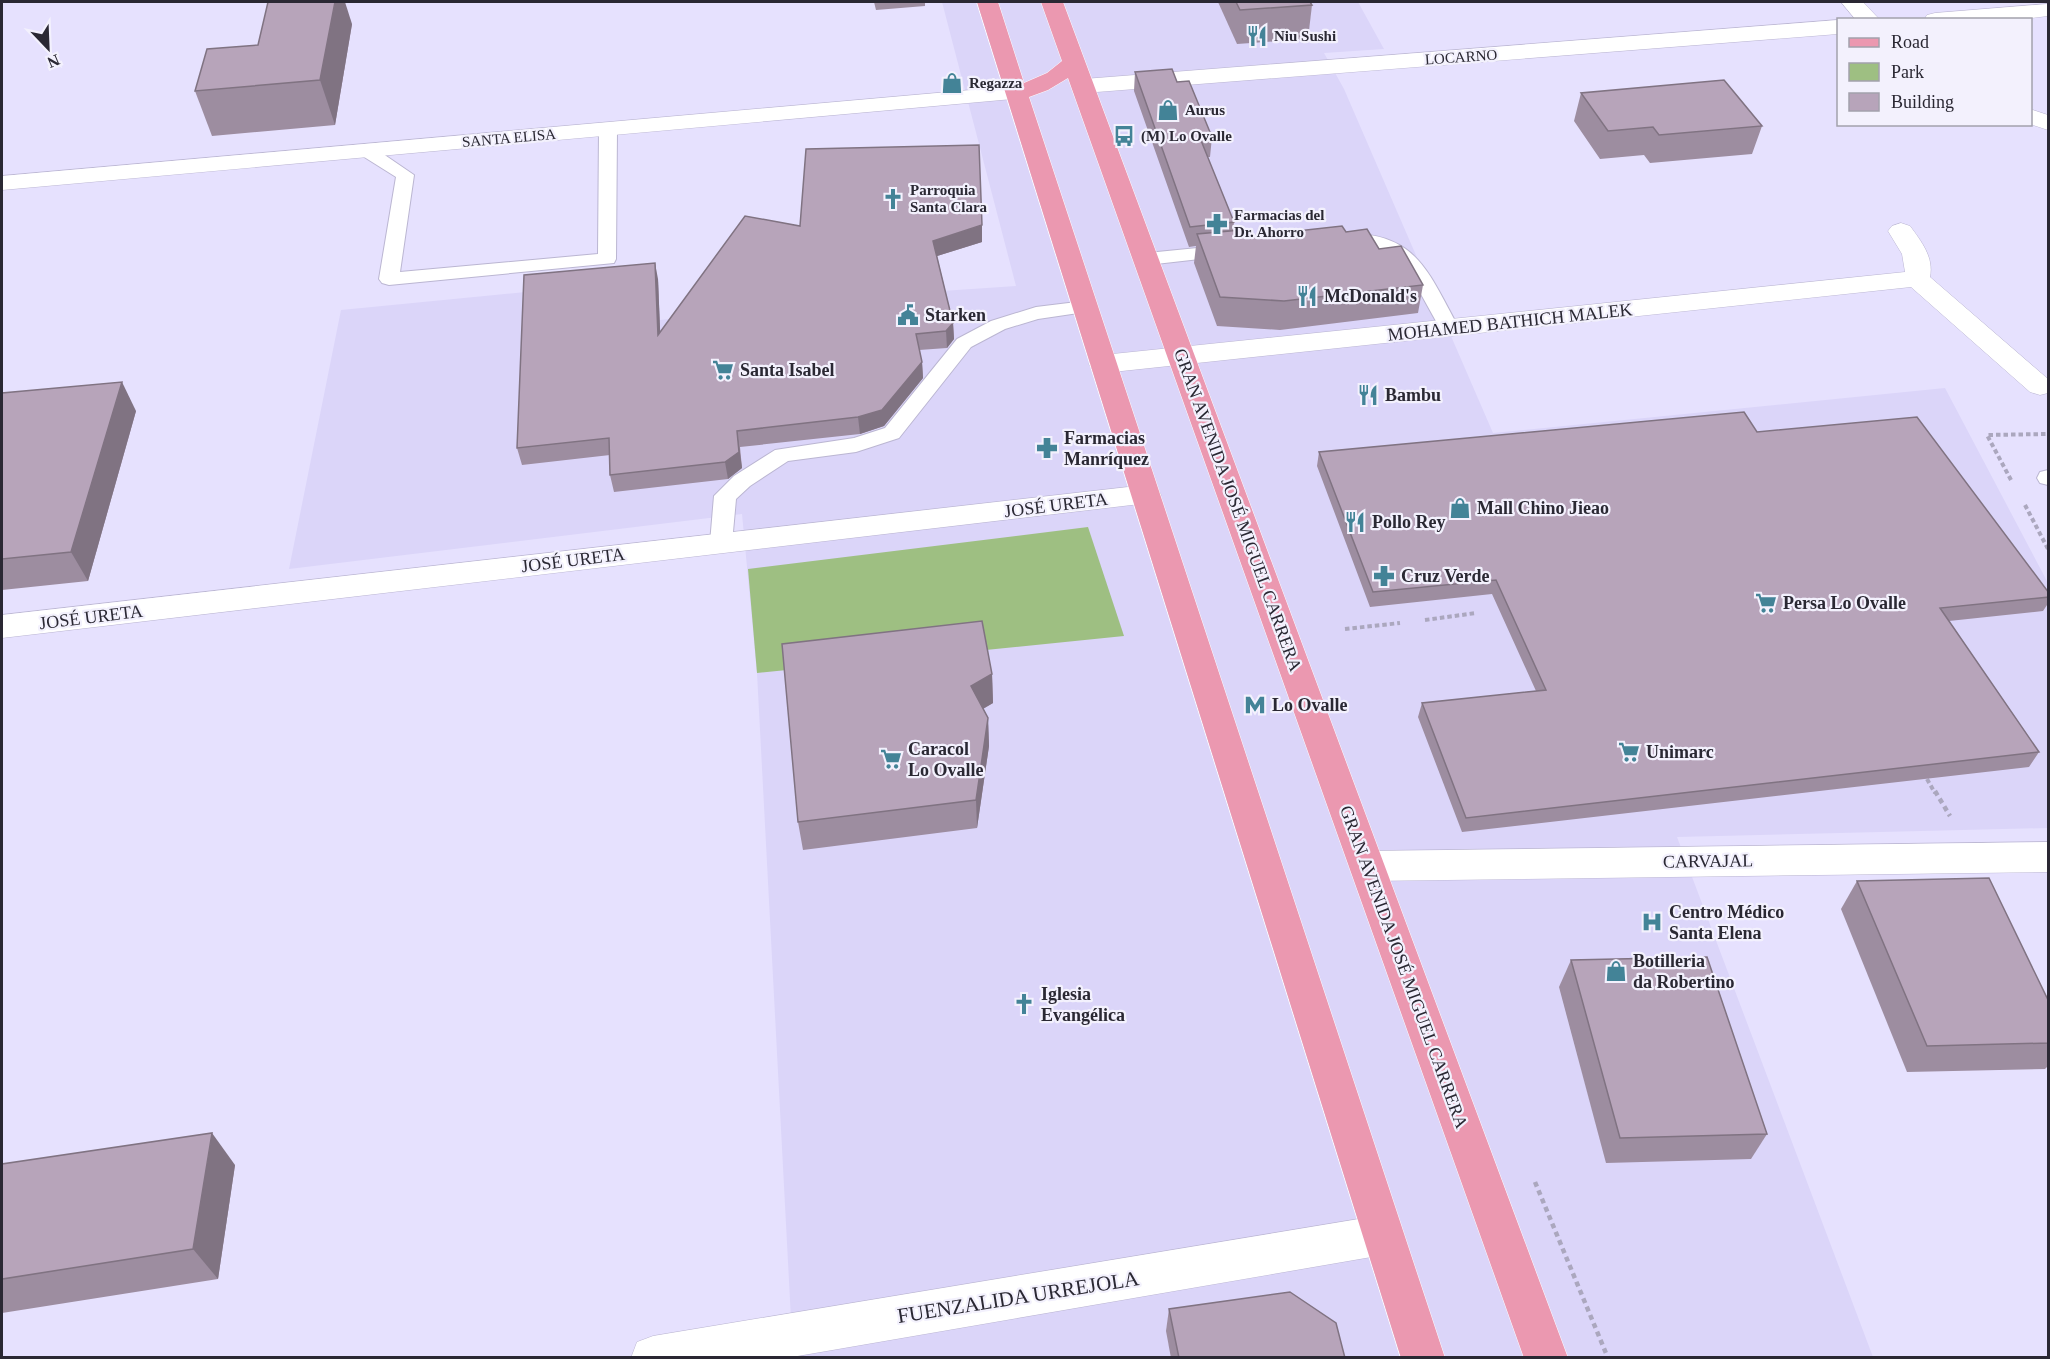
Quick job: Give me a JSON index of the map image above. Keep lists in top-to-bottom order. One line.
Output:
{"streets":{"main road":["GRAN AVENIDA JOSÉ MIGUEL CARRERA"],"street":["LOCARNO","SANTA ELISA","MOHAMED BATHICH MALEK","JOSÉ URETA","CARVAJAL","FUENZALIDA URREJOLA"]},"crossings":[["LOCARNO","GRAN AVENIDA JOSÉ MIGUEL CARRERA"],["MOHAMED BATHICH MALEK","GRAN AVENIDA JOSÉ MIGUEL CARRERA"],["GRAN AVENIDA JOSÉ MIGUEL CARRERA","CARVAJAL"]],"places":{"restaurant":["Niu Sushi","McDonald's","Bambu","Pollo Rey"],"shop":["Regazza","Aurus","Mall Chino Jieao","Botilleria da Robertino"],"bus stop":["(M) Lo Ovalle"],"church":["Parroquia Santa Clara","Iglesia Evangélica"],"pharmacy":["Farmacias del Dr. Ahorro","Farmacias Manríquez","Cruz Verde"],"public building":["Starken"],"supermarket":["Santa Isabel","Persa Lo Ovalle","Unimarc","Caracol Lo Ovalle"],"metro station":["Lo Ovalle"],"hospital":["Centro Médico Santa Elena"]},"legend":["Road","Park","Building"],"north":"bottom right"}
